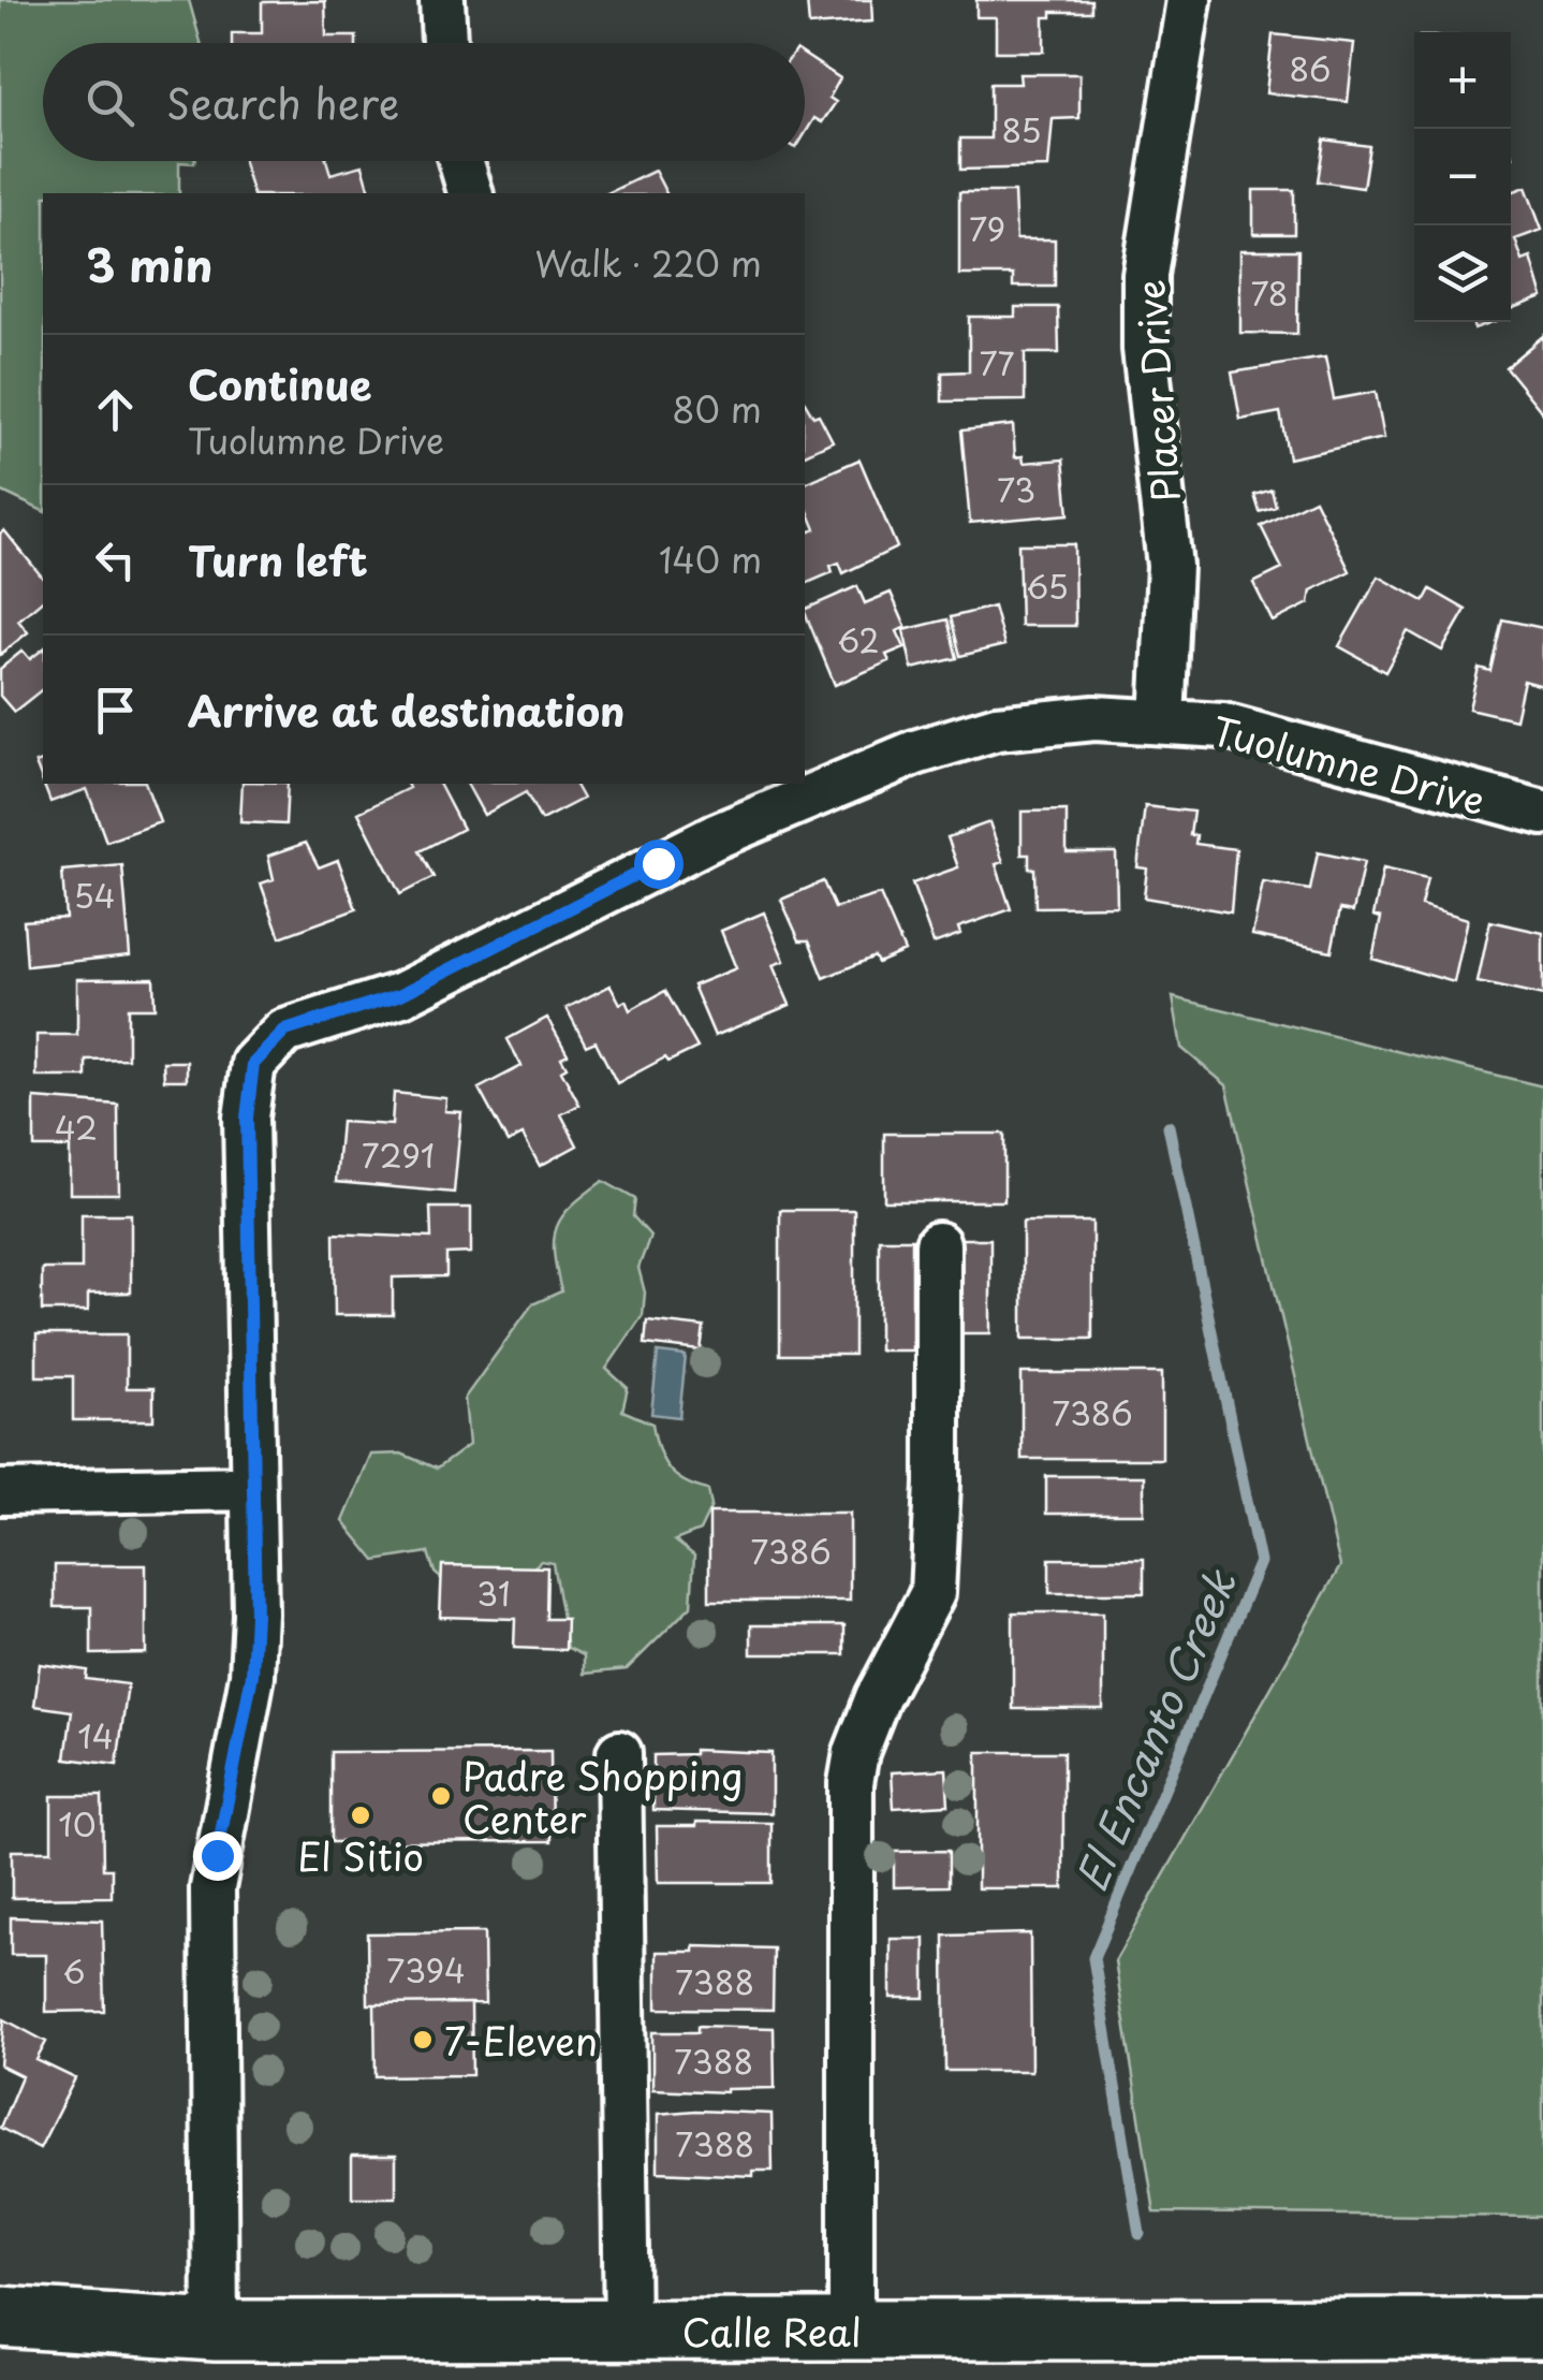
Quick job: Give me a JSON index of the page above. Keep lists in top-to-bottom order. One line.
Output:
{"streets":{"street":["Placer Drive","Tuolumne Drive","Calle Real"]},"crossings":[["Placer Drive","Tuolumne Drive"]],"water":["El Encanto Creek"],"places":["Padre Shopping Center","El Sitio","7-Eleven"],"house_numbers":["86","85","79","78","77","73","65","62","54","42","7291","7386","7386","31","14","10","7394","6","7388","7388","7388"],"page":{"map_buttons":["+","−"],"search":"Search here","heading":["3 min","Walk · 220 m"],"list":[["Continue","Tuolumne Drive","80 m"],["Turn left","140 m"],"Arrive at destination"]}}
